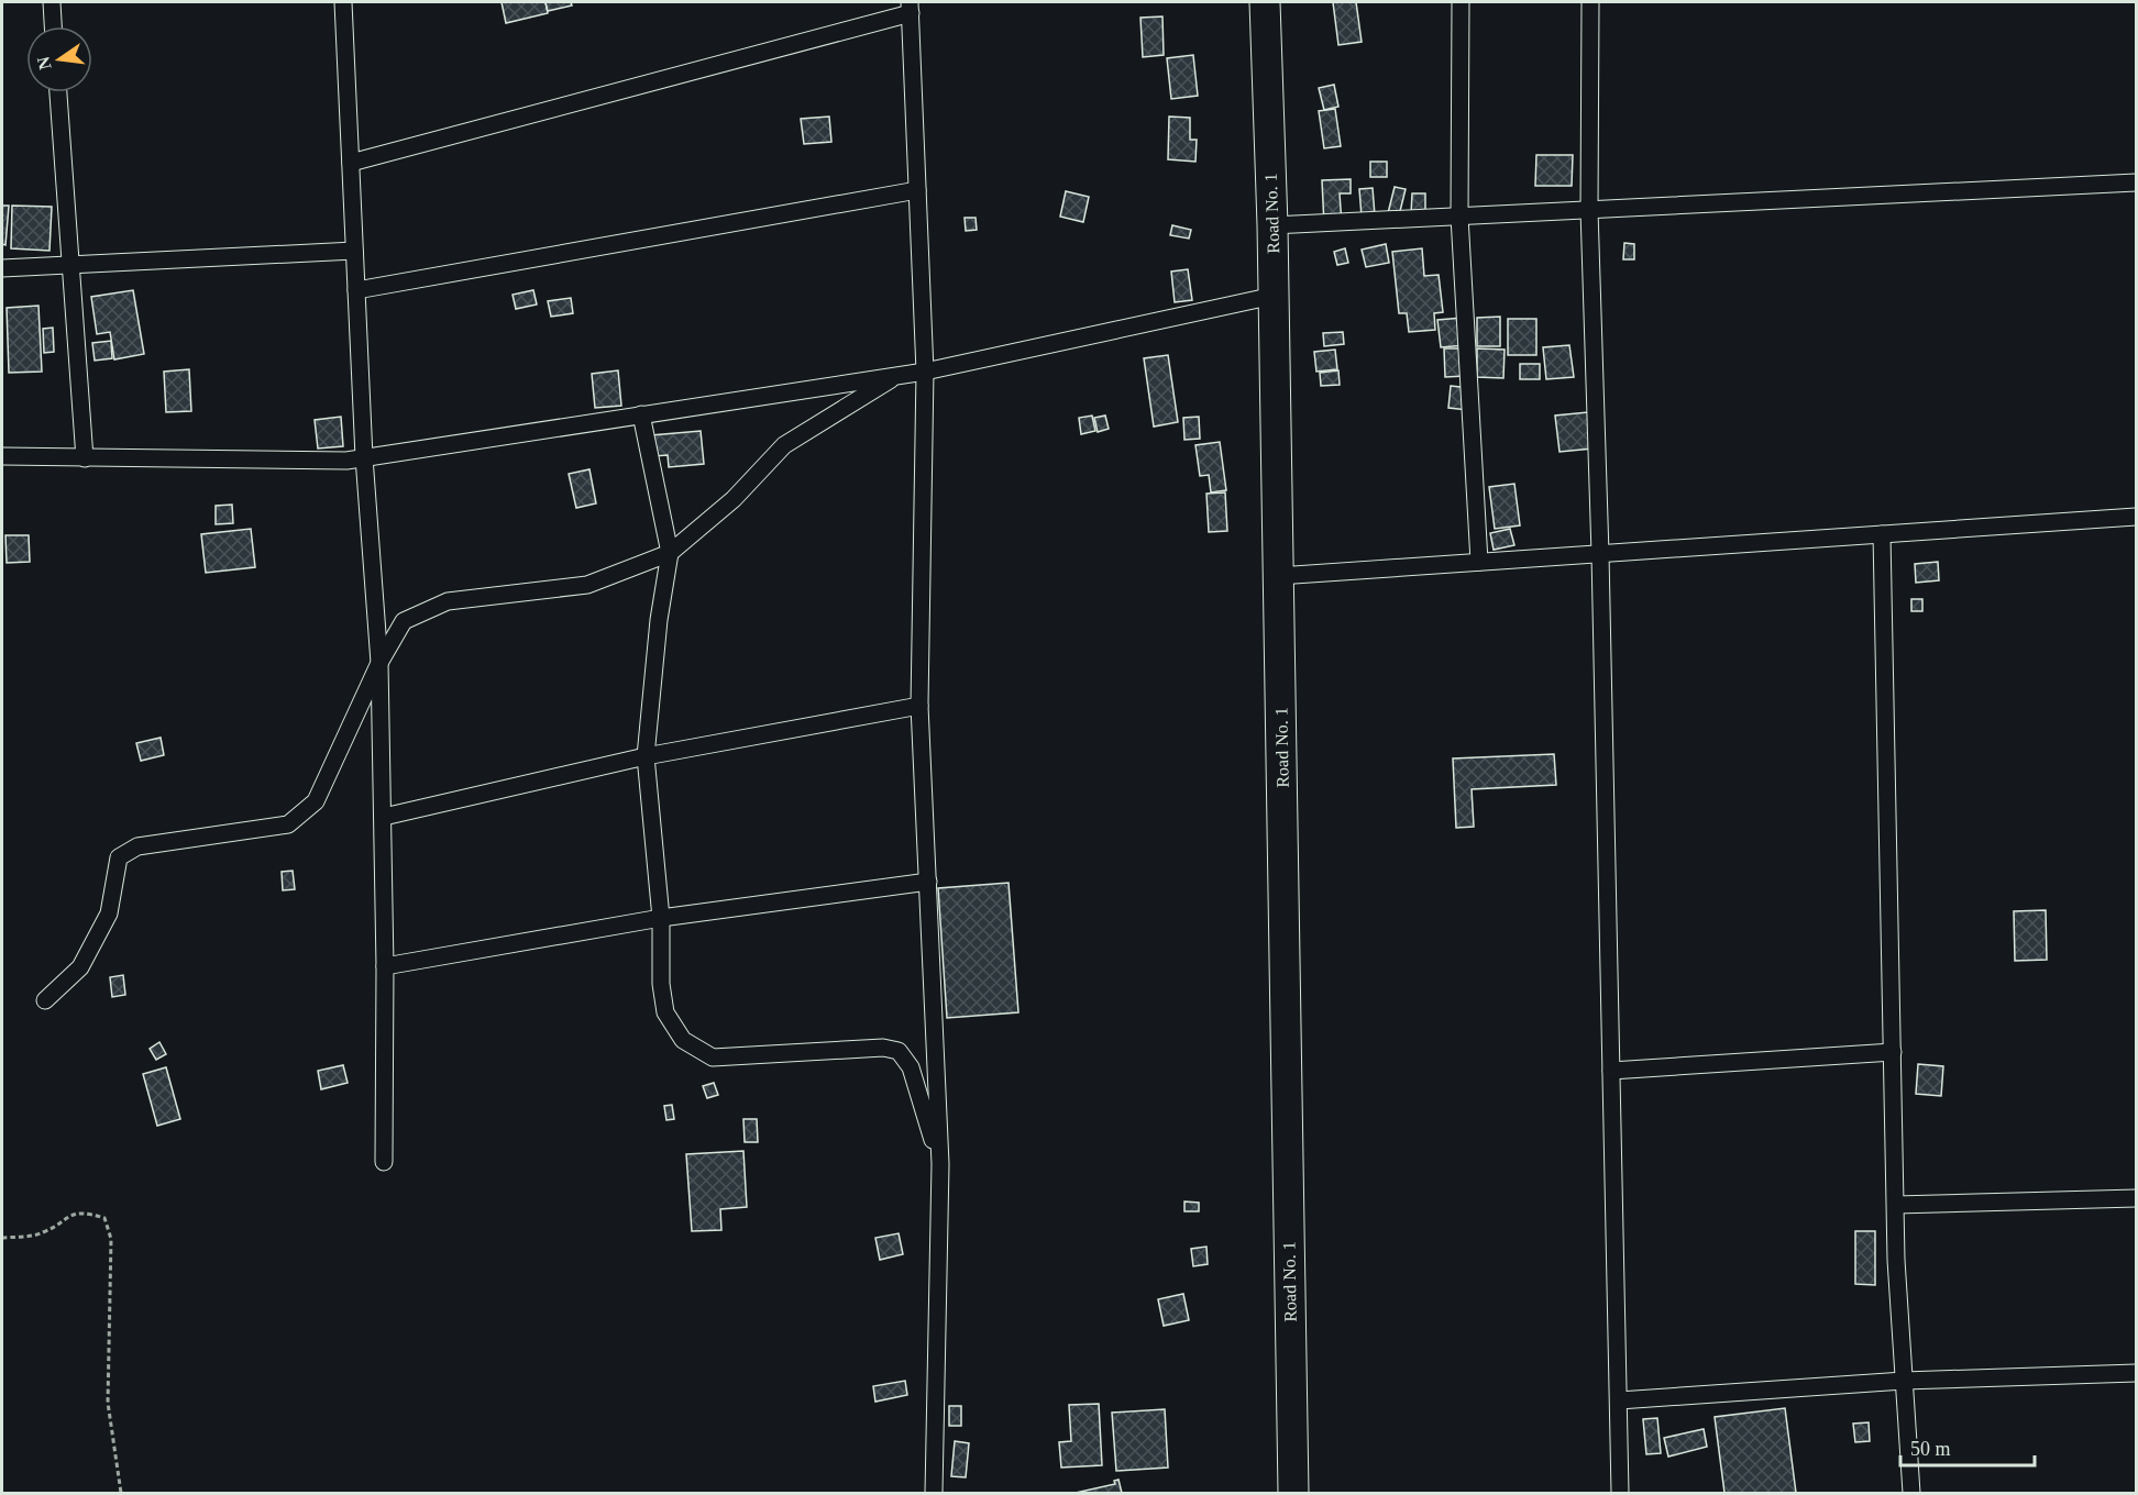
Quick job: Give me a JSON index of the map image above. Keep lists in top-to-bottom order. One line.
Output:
{"streets":{"highway":["Road No. 1"]},"scale_bar":"50 m","north":"left"}
